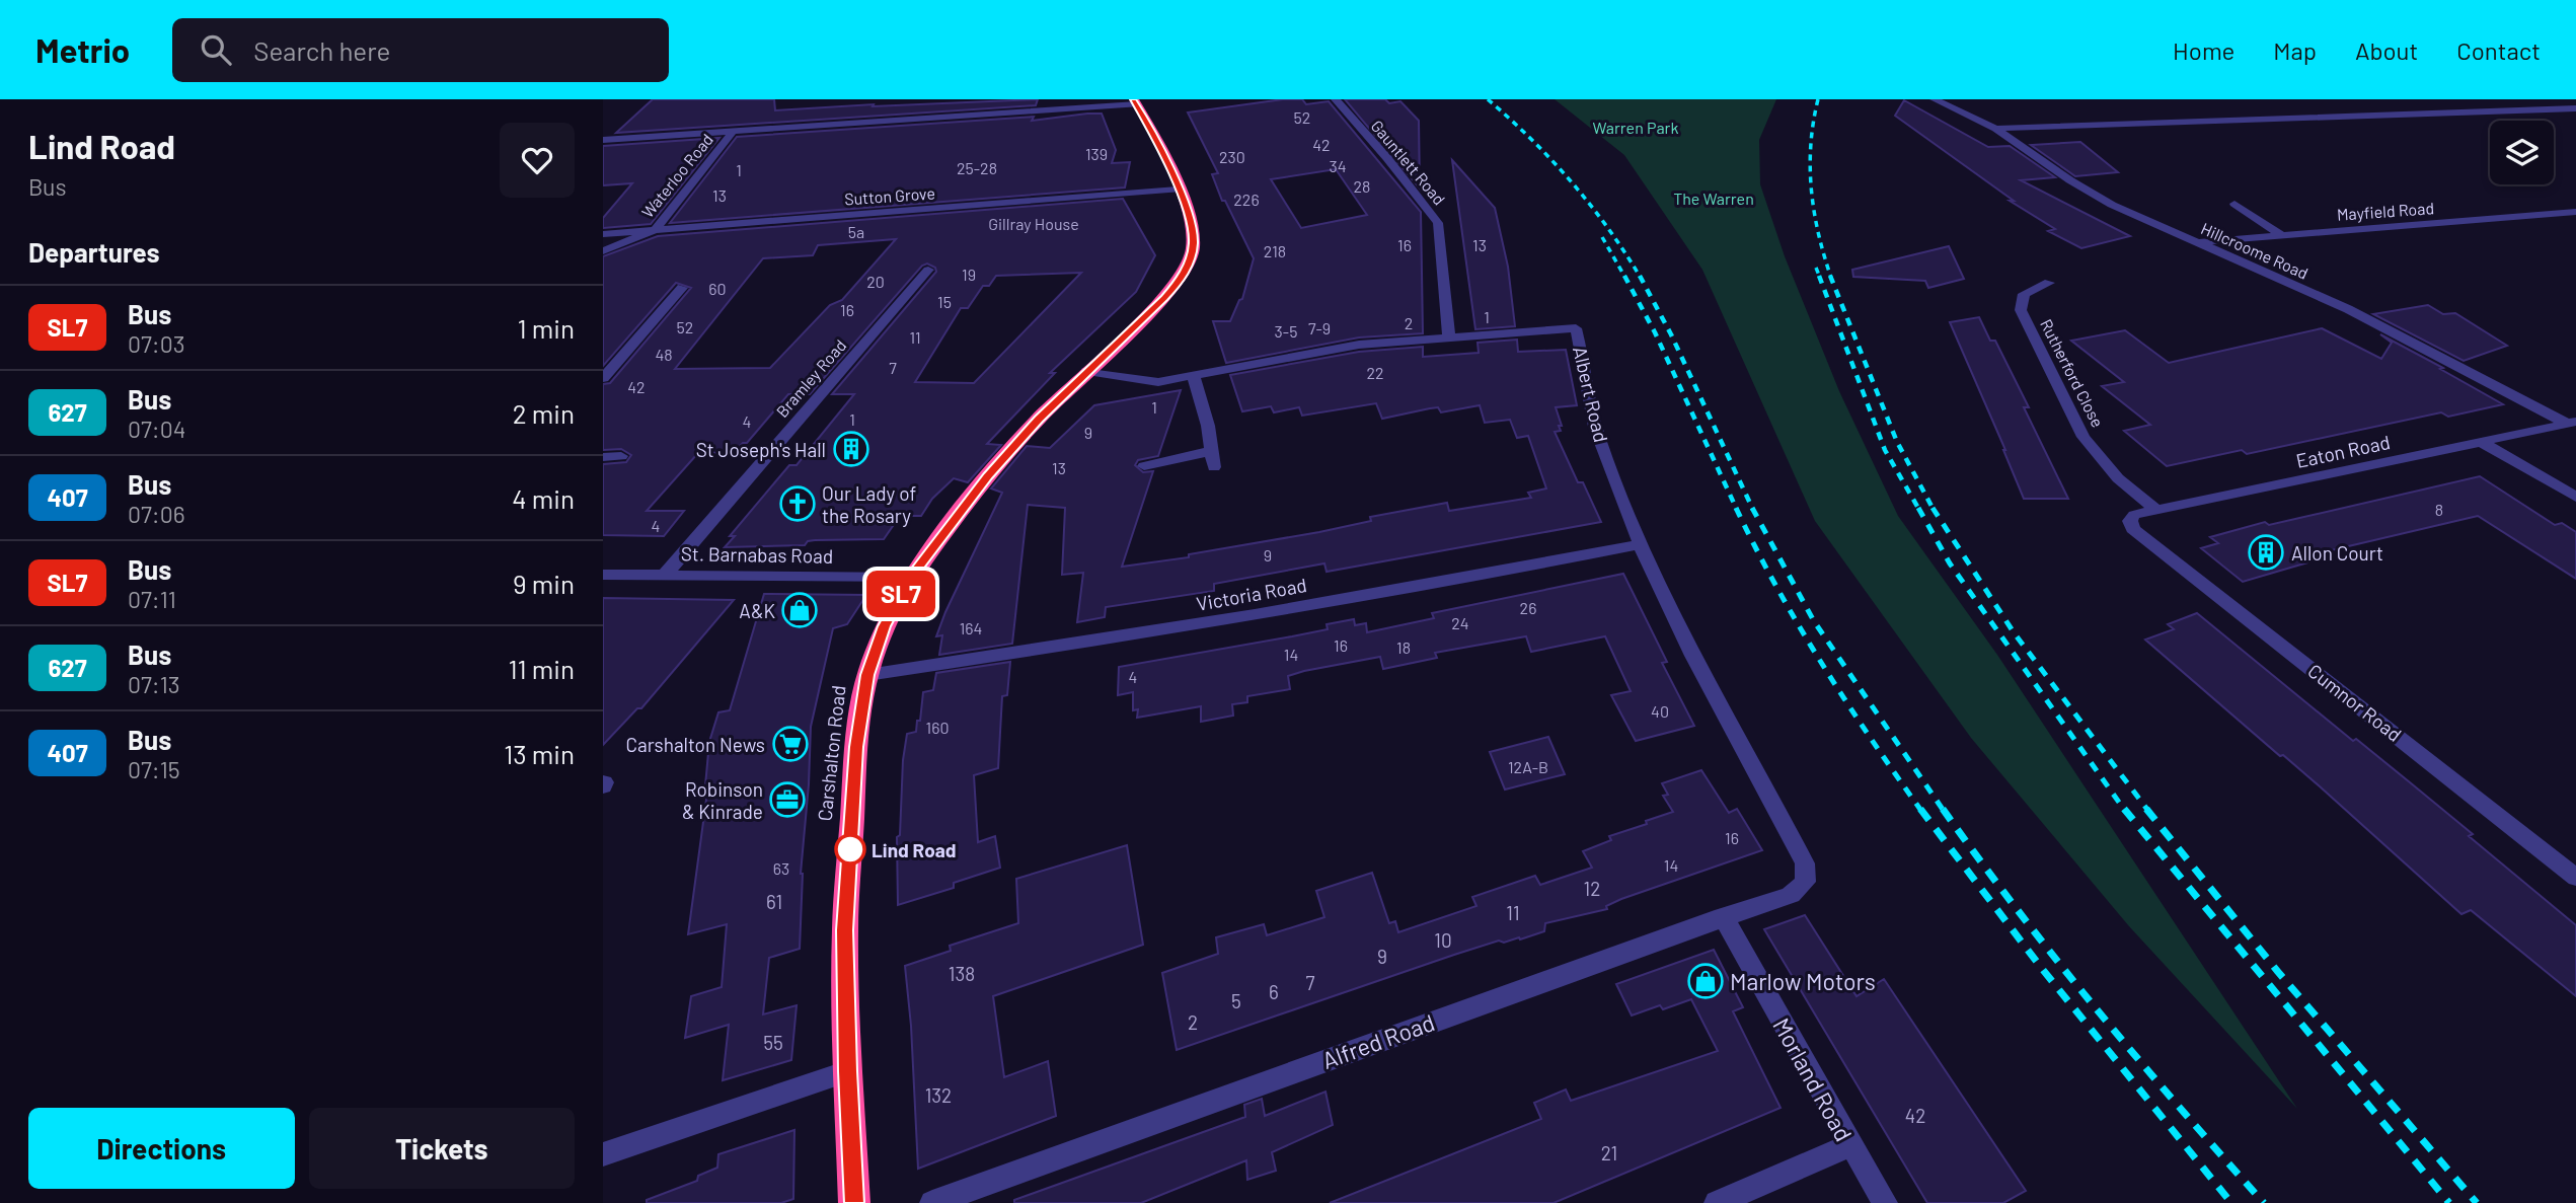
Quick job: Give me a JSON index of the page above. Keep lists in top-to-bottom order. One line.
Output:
{"streets":{"highway":["Carshalton Road"],"street":["Gauntlett Road","Waterloo Road","Sutton Grove","Mayfield Road","Hillcroome Road","Rutherford Close","Bramley Road","Albert Road","Eaton Road","St. Barnabas Road","Victoria Road","Cumnor Road","Alfred Road","Morland Road"]},"crossings":[["Gauntlett Road","Albert Road"],["Waterloo Road","Sutton Grove"],["Sutton Grove","Carshalton Road"],["Mayfield Road","Hillcroome Road"],["Hillcroome Road","Eaton Road"],["Rutherford Close","Eaton Road"],["Bramley Road","St. Barnabas Road"],["Albert Road","Victoria Road"],["Albert Road","Carshalton Road"],["Albert Road","Alfred Road"],["Eaton Road","Cumnor Road"],["St. Barnabas Road","Carshalton Road"],["Victoria Road","Carshalton Road"],["Alfred Road","Morland Road"]],"parks":["Warren Park","The Warren"],"places":{"building":["St Joseph's Hall","Allon Court"],"church":["Our Lady of the Rosary"],"shop":["A&K","Marlow Motors"],"supermarket":["Carshalton News"],"office":["Robinson & Kinrade"],"other":["Lind Road"]},"lines":["bus line SL7"],"house_numbers":["52","42","139","230","34","25-28","1","28","13","226","Gillray House","5a","16","13","218","19","20","60","15","16","1","2","52","7-9","3-5","11","48","7","22","42","1","1","4","9","13","8","4","9","26","24","164","16","18","14","4","40","160","12A-B","16","14","63","12","61","11","10","9","138","7","6","5","2","55","132","42","21"],"page":{"header":"Metrio","search":"Search here","nav":["Home","Map","About","Contact"],"heading":[["Lind Road","Bus"],"Departures"],"on_map":"SL7","list":[{"mark":"SL7","name":"Bus","note":"07:03","value":"1 min"},{"mark":"627","name":"Bus","note":"07:04","value":"2 min"},{"mark":"407","name":"Bus","note":"07:06","value":"4 min"},{"mark":"SL7","name":"Bus","note":"07:11","value":"9 min"},{"mark":"627","name":"Bus","note":"07:13","value":"11 min"},{"mark":"407","name":"Bus","note":"07:15","value":"13 min"}],"buttons":["Directions","Tickets"]}}
